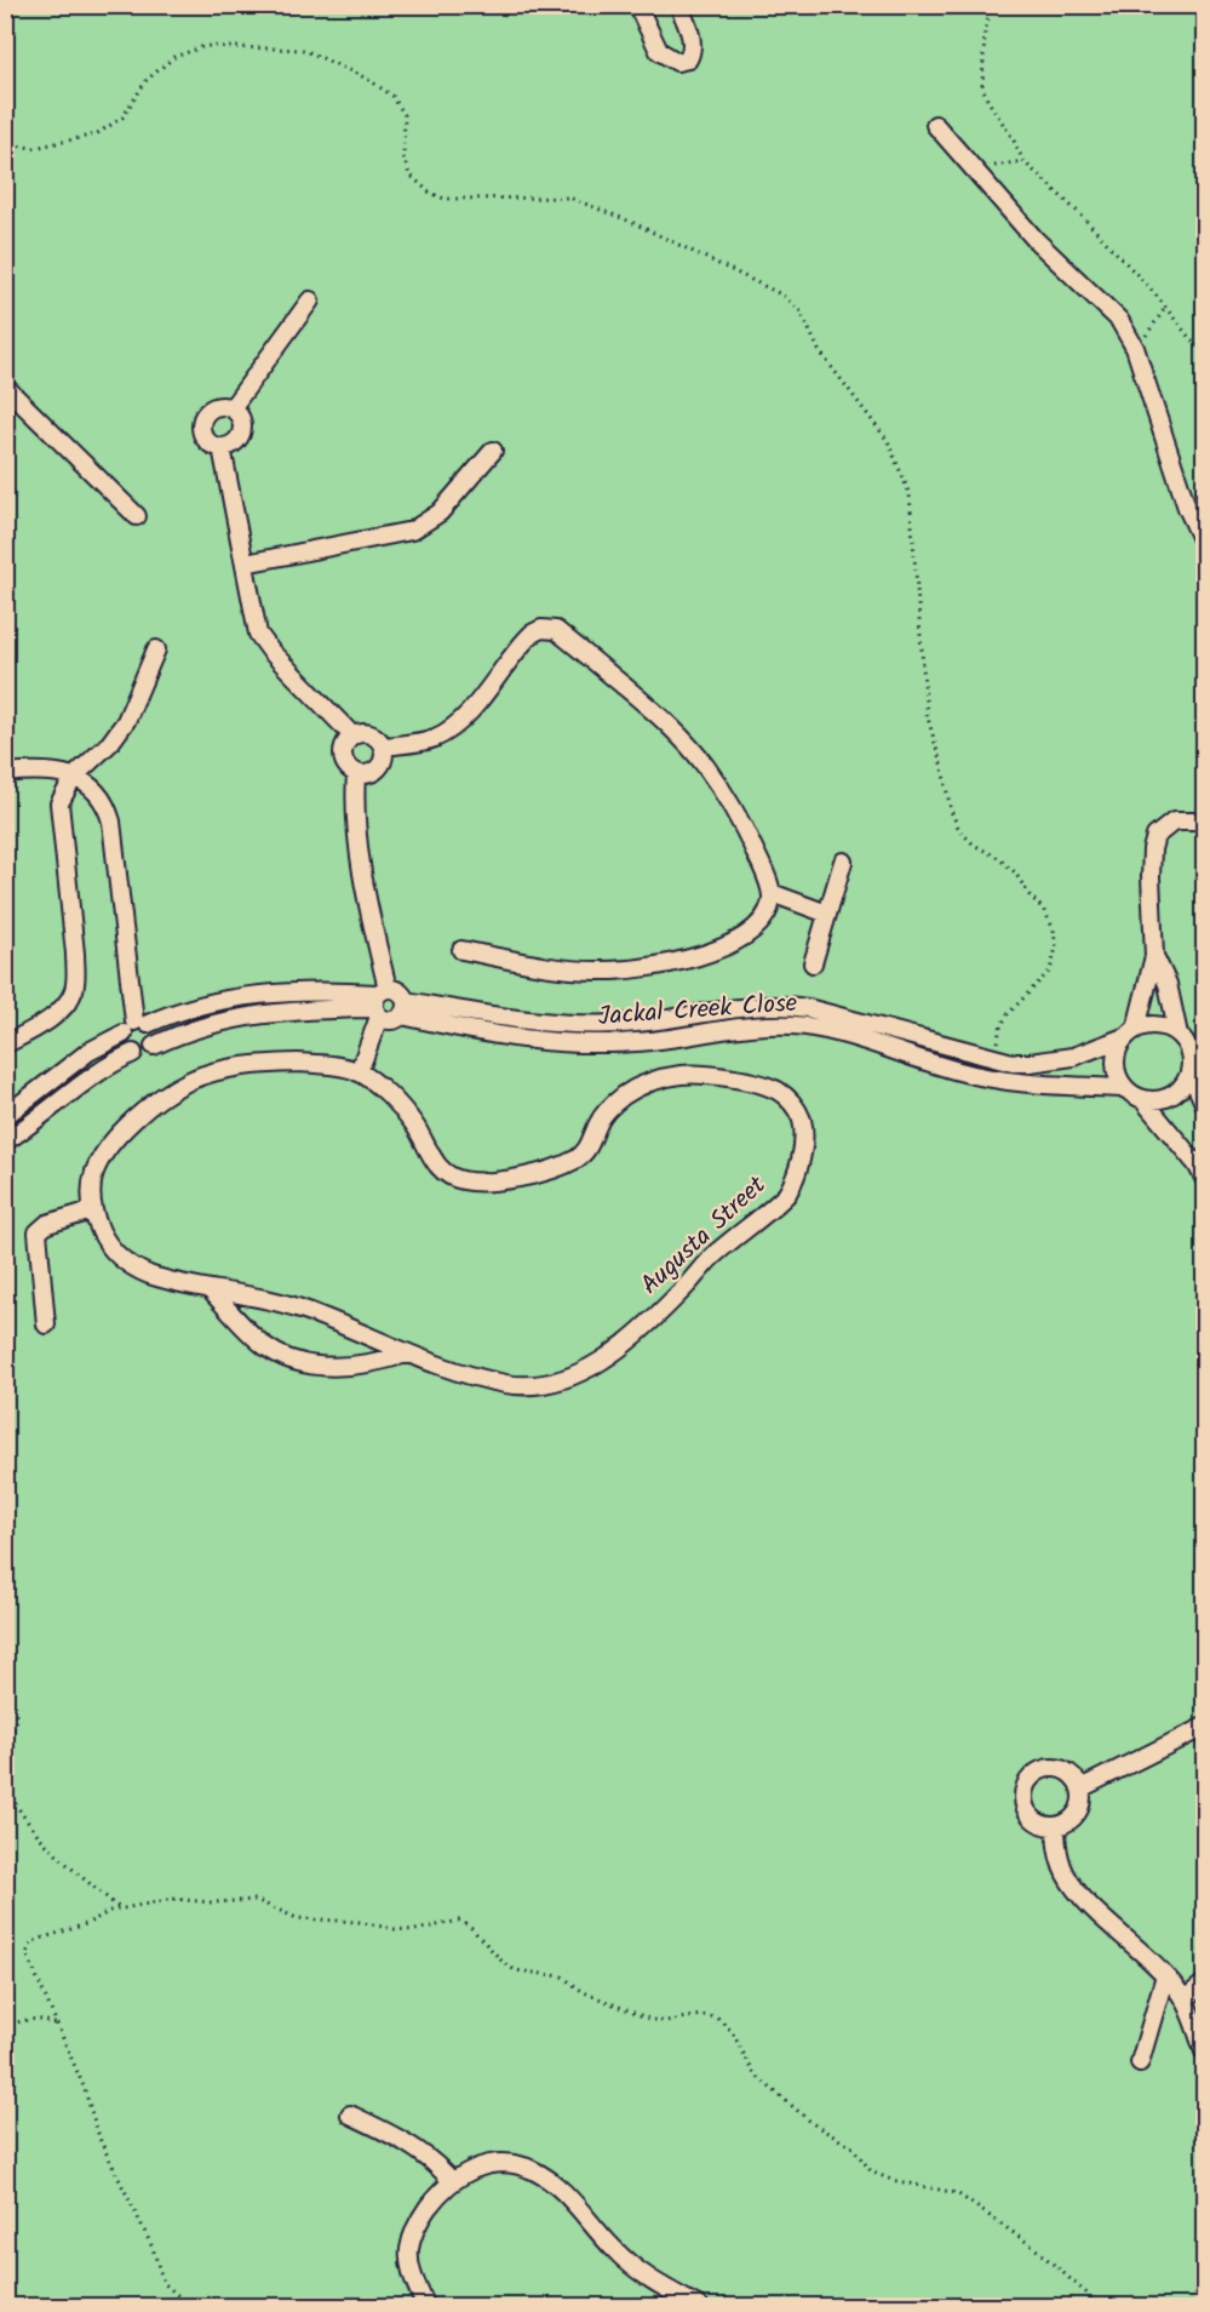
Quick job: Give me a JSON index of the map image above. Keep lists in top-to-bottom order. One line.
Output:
{"streets":{"street":["Jackal Creek Close","Augusta Street"]}}
